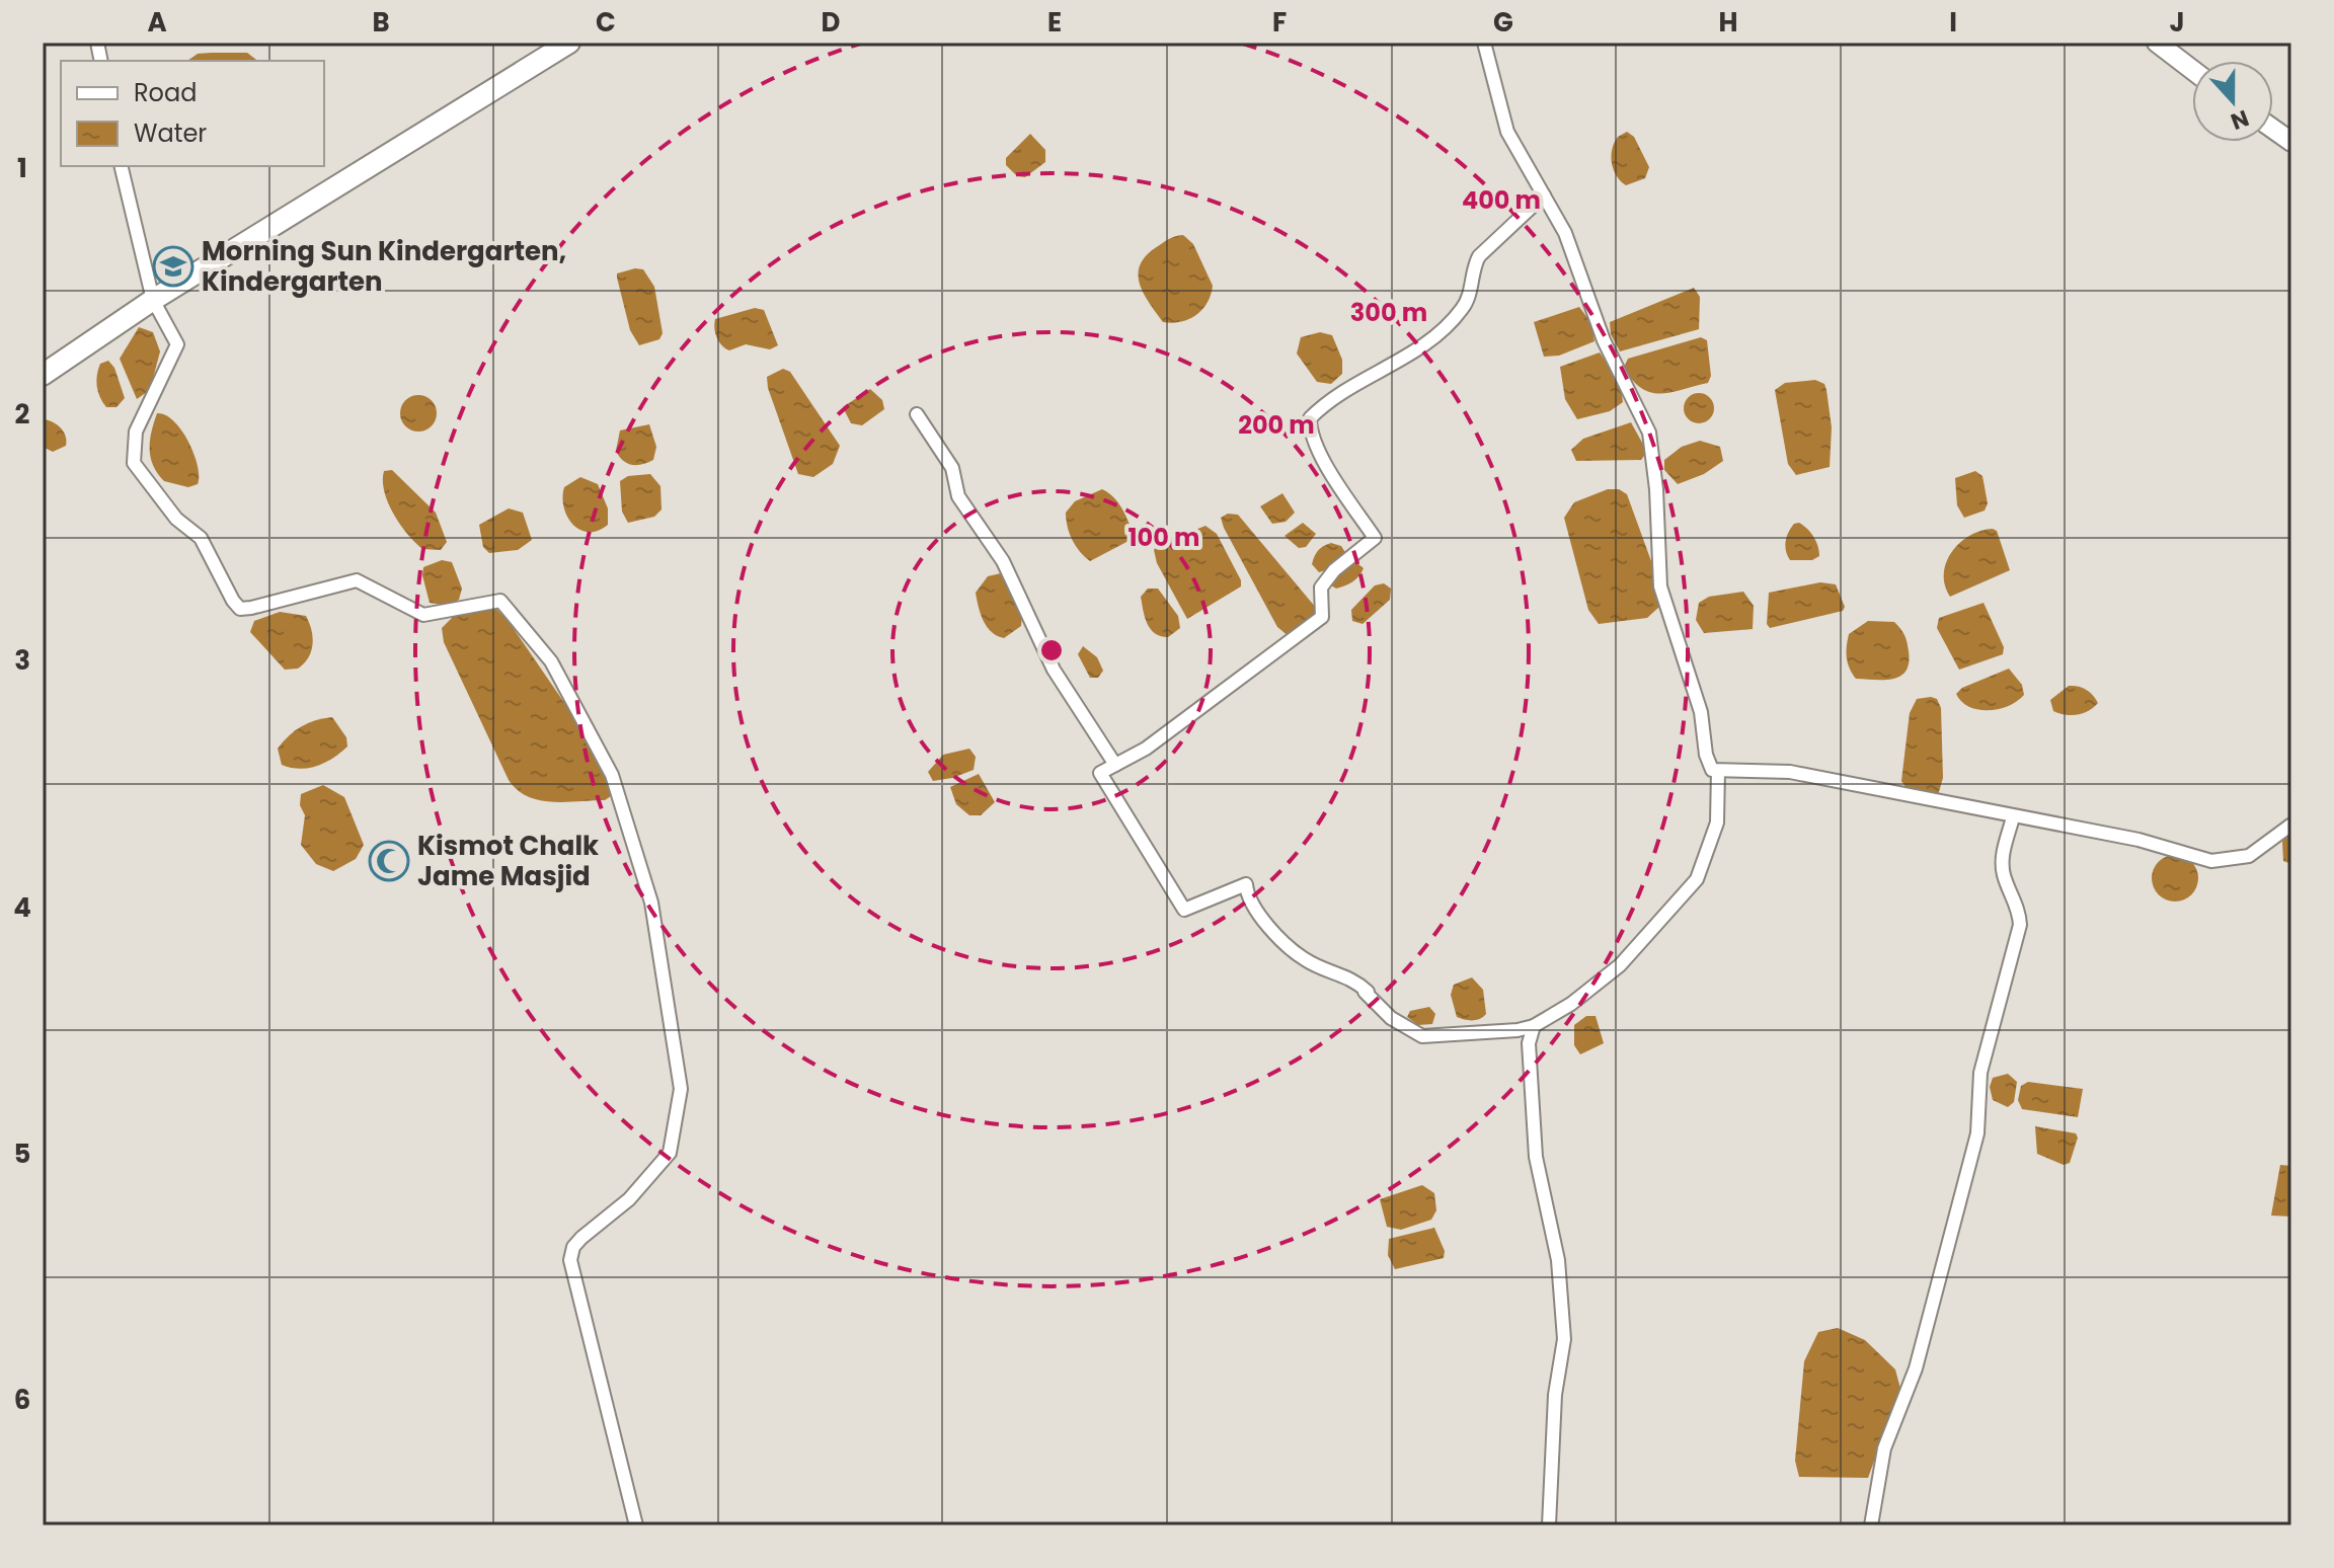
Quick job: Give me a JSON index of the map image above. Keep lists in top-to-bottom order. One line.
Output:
{"places":{"school or university":["Morning Sun Kindergarten, Kindergarten"],"mosque":["Kismot Chalk Jame Masjid"]},"legend":["Road","Water"],"north":"bottom","grid":{"columns":["A","B","C","D","E","F","G","H","I","J"],"rows":["1","2","3","4","5","6"]},"rings":["400 m","300 m","200 m","100 m"]}
